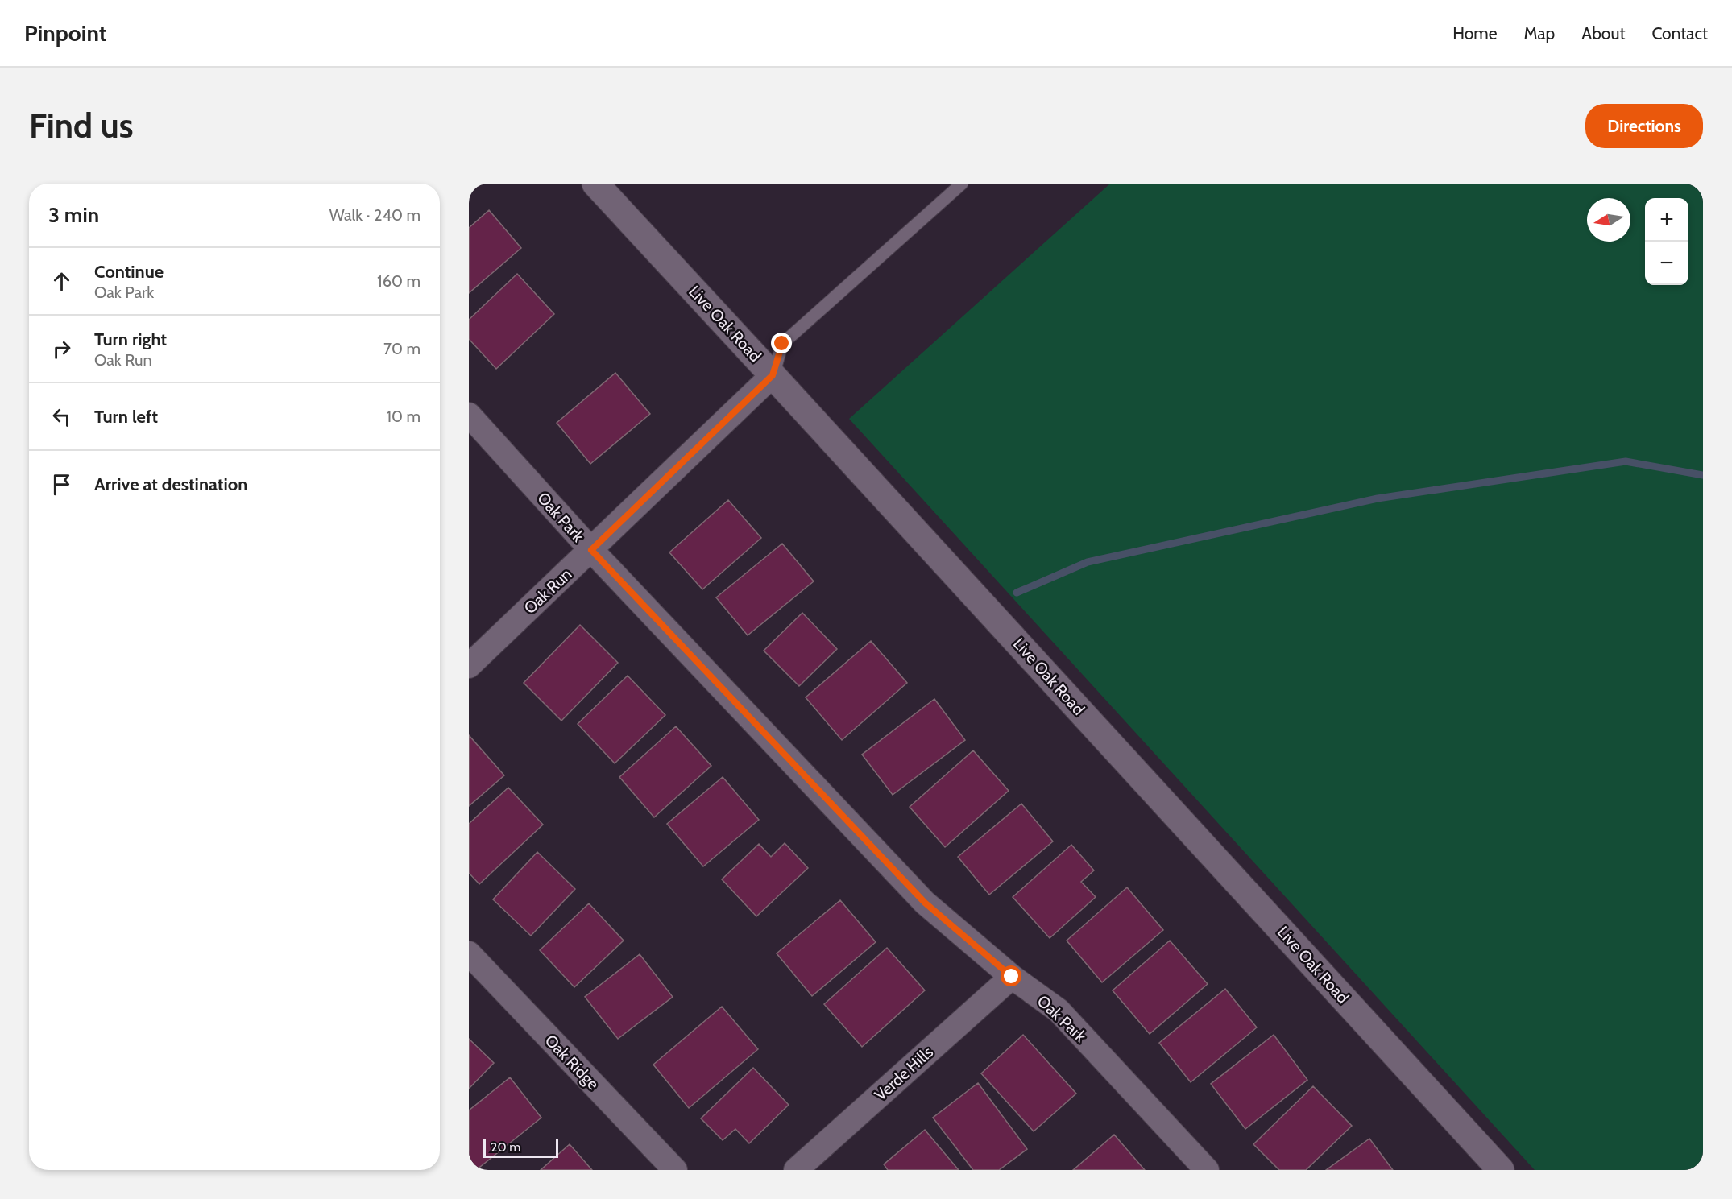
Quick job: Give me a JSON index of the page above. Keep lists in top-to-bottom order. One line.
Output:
{"streets":{"street":["Live Oak Road","Oak Park","Oak Run","Oak Ridge","Verde Hills"]},"crossings":[["Live Oak Road","Oak Run"],["Oak Park","Oak Run"],["Oak Park","Verde Hills"]],"scale_bar":"20 m","north":"left","page":{"header":"Pinpoint","nav":["Home","Map","About","Contact"],"buttons":"Directions","title":"Find us","heading":["3 min","Walk · 240 m"],"map_buttons":["+","−"],"list":[["Continue","Oak Park","160 m"],["Turn right","Oak Run","70 m"],["Turn left","10 m"],"Arrive at destination"],"scale":"20 m"}}
